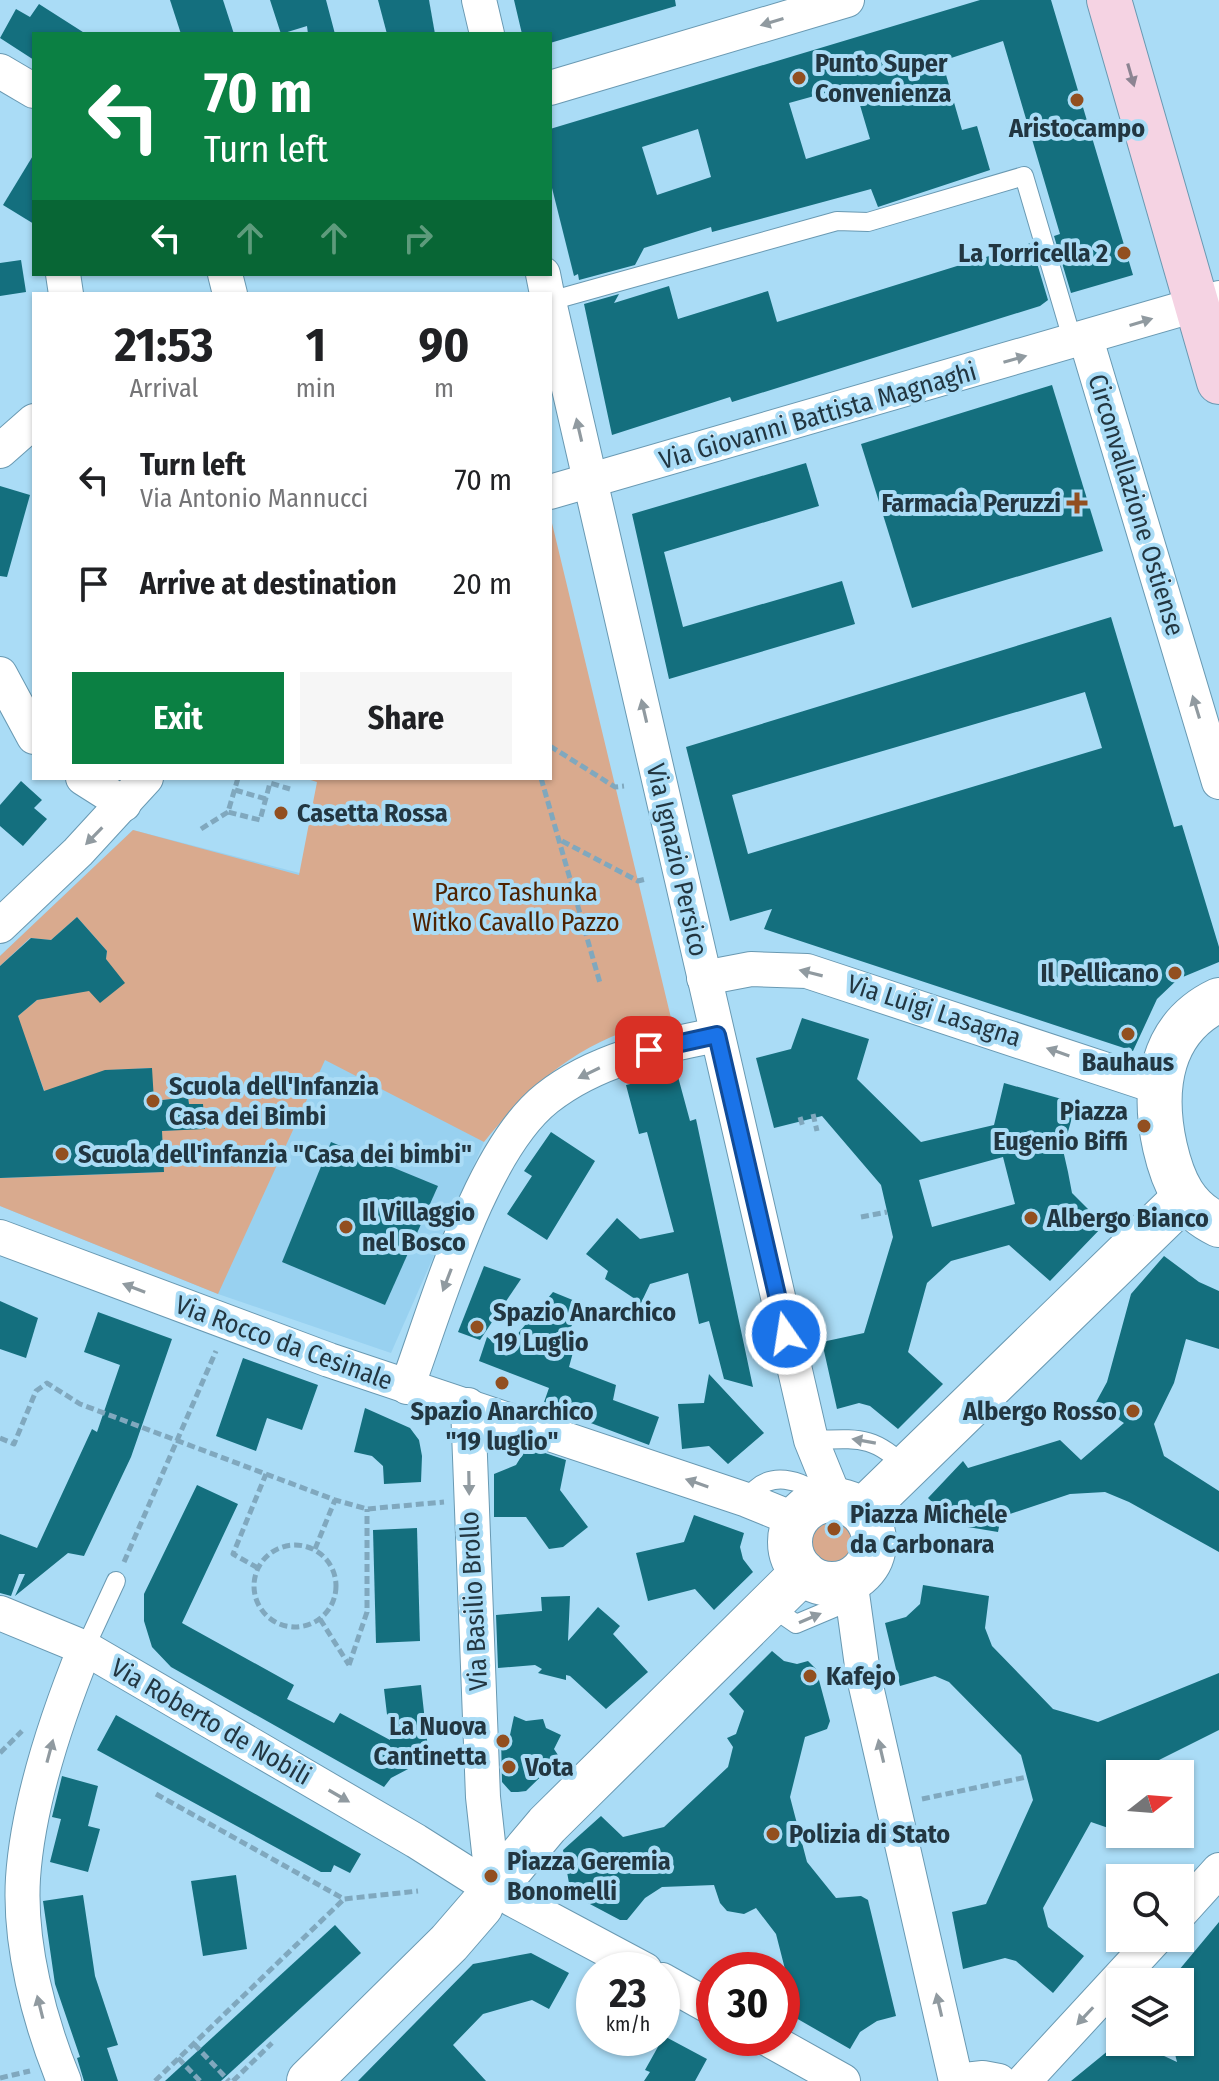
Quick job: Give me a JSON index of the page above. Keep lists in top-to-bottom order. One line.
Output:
{"streets":{"street":["Via Giovanni Battista Magnaghi","Circonvallazione Ostiense","Via Ignazio Persico","Via Luigi Lasagna","Via Rocco da Cesinale","Via Basilio Brollo","Via Roberto de Nobili"]},"crossings":[["Via Giovanni Battista Magnaghi","Circonvallazione Ostiense"],["Via Giovanni Battista Magnaghi","Via Ignazio Persico"],["Via Ignazio Persico","Via Luigi Lasagna"],["Via Rocco da Cesinale","Via Basilio Brollo"],["Via Basilio Brollo","Via Roberto de Nobili"]],"one_way":["Via Giovanni Battista Magnaghi","Circonvallazione Ostiense","Via Ignazio Persico","Via Luigi Lasagna","Via Rocco da Cesinale","Via Roberto de Nobili"],"parks":["Parco Tashunka Witko Cavallo Pazzo"],"places":{"other":["Punto Super Convenienza","Aristocampo","La Torricella 2","Casetta Rossa","Il Pellicano","Bauhaus","Scuola dell'Infanzia Casa dei Bimbi","Piazza Eugenio Biffi","Scuola dell'infanzia \"Casa dei bimbi\"","Albergo Bianco","Il Villaggio nel Bosco","Spazio Anarchico 19 Luglio","Spazio Anarchico \"19 luglio\"","Albergo Rosso","Piazza Michele da Carbonara","Kafejo","La Nuova Cantinetta","Vota","Polizia di Stato","Piazza Geremia Bonomelli"],"health":["Farmacia Peruzzi"]},"north":"right","page":{"turn":["70 m","Turn left"],"eta":["21:53","Arrival","1","min","90","m"],"list":[{"name":"Turn left","note":"Via Antonio Mannucci","value":"70 m"},{"name":"Arrive at destination","value":"20 m"}],"buttons":["Exit","Share"],"speed":"23 km/h","limit":"30"}}
